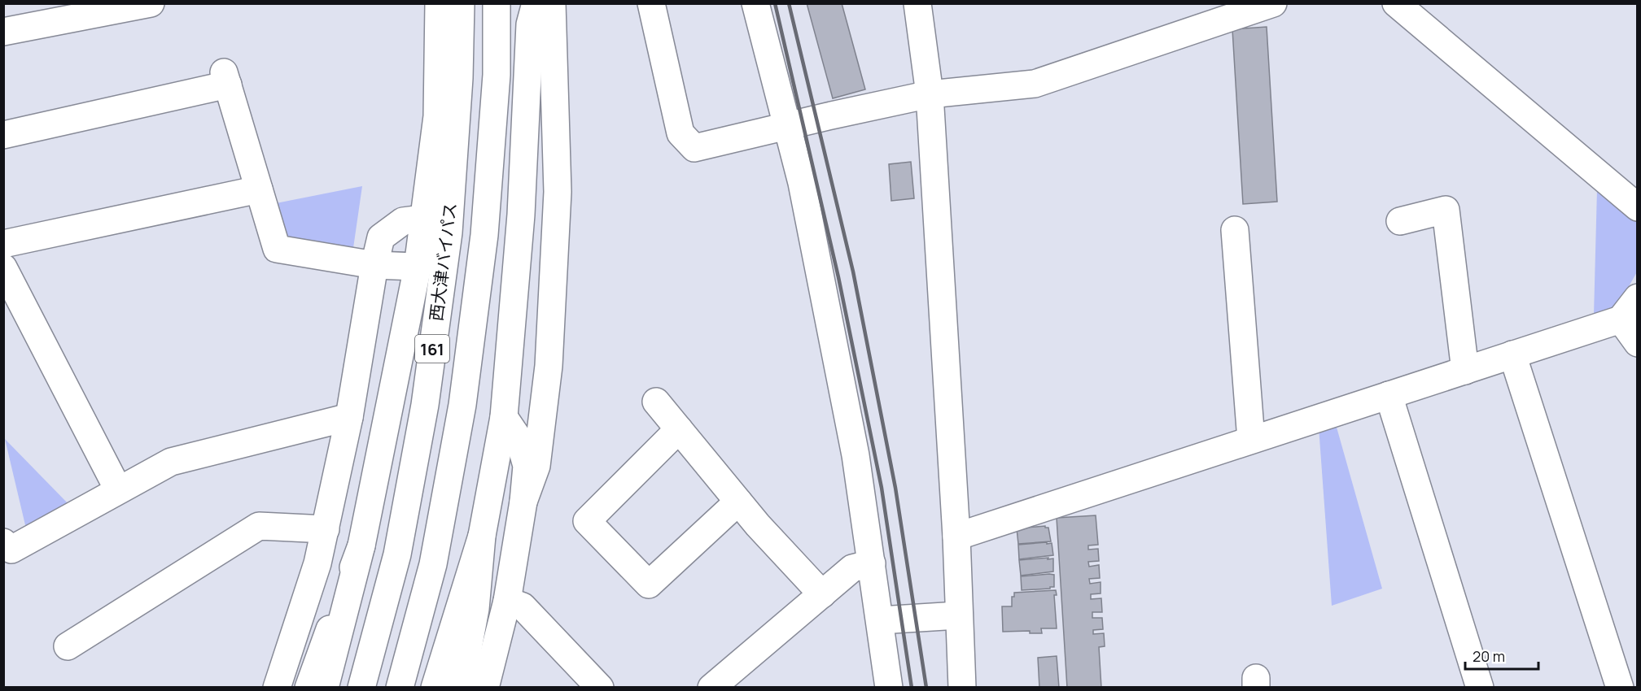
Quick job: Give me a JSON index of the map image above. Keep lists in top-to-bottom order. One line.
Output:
{"streets":{"main road":["西大津バイパス","161"]},"scale_bar":"20 m"}
